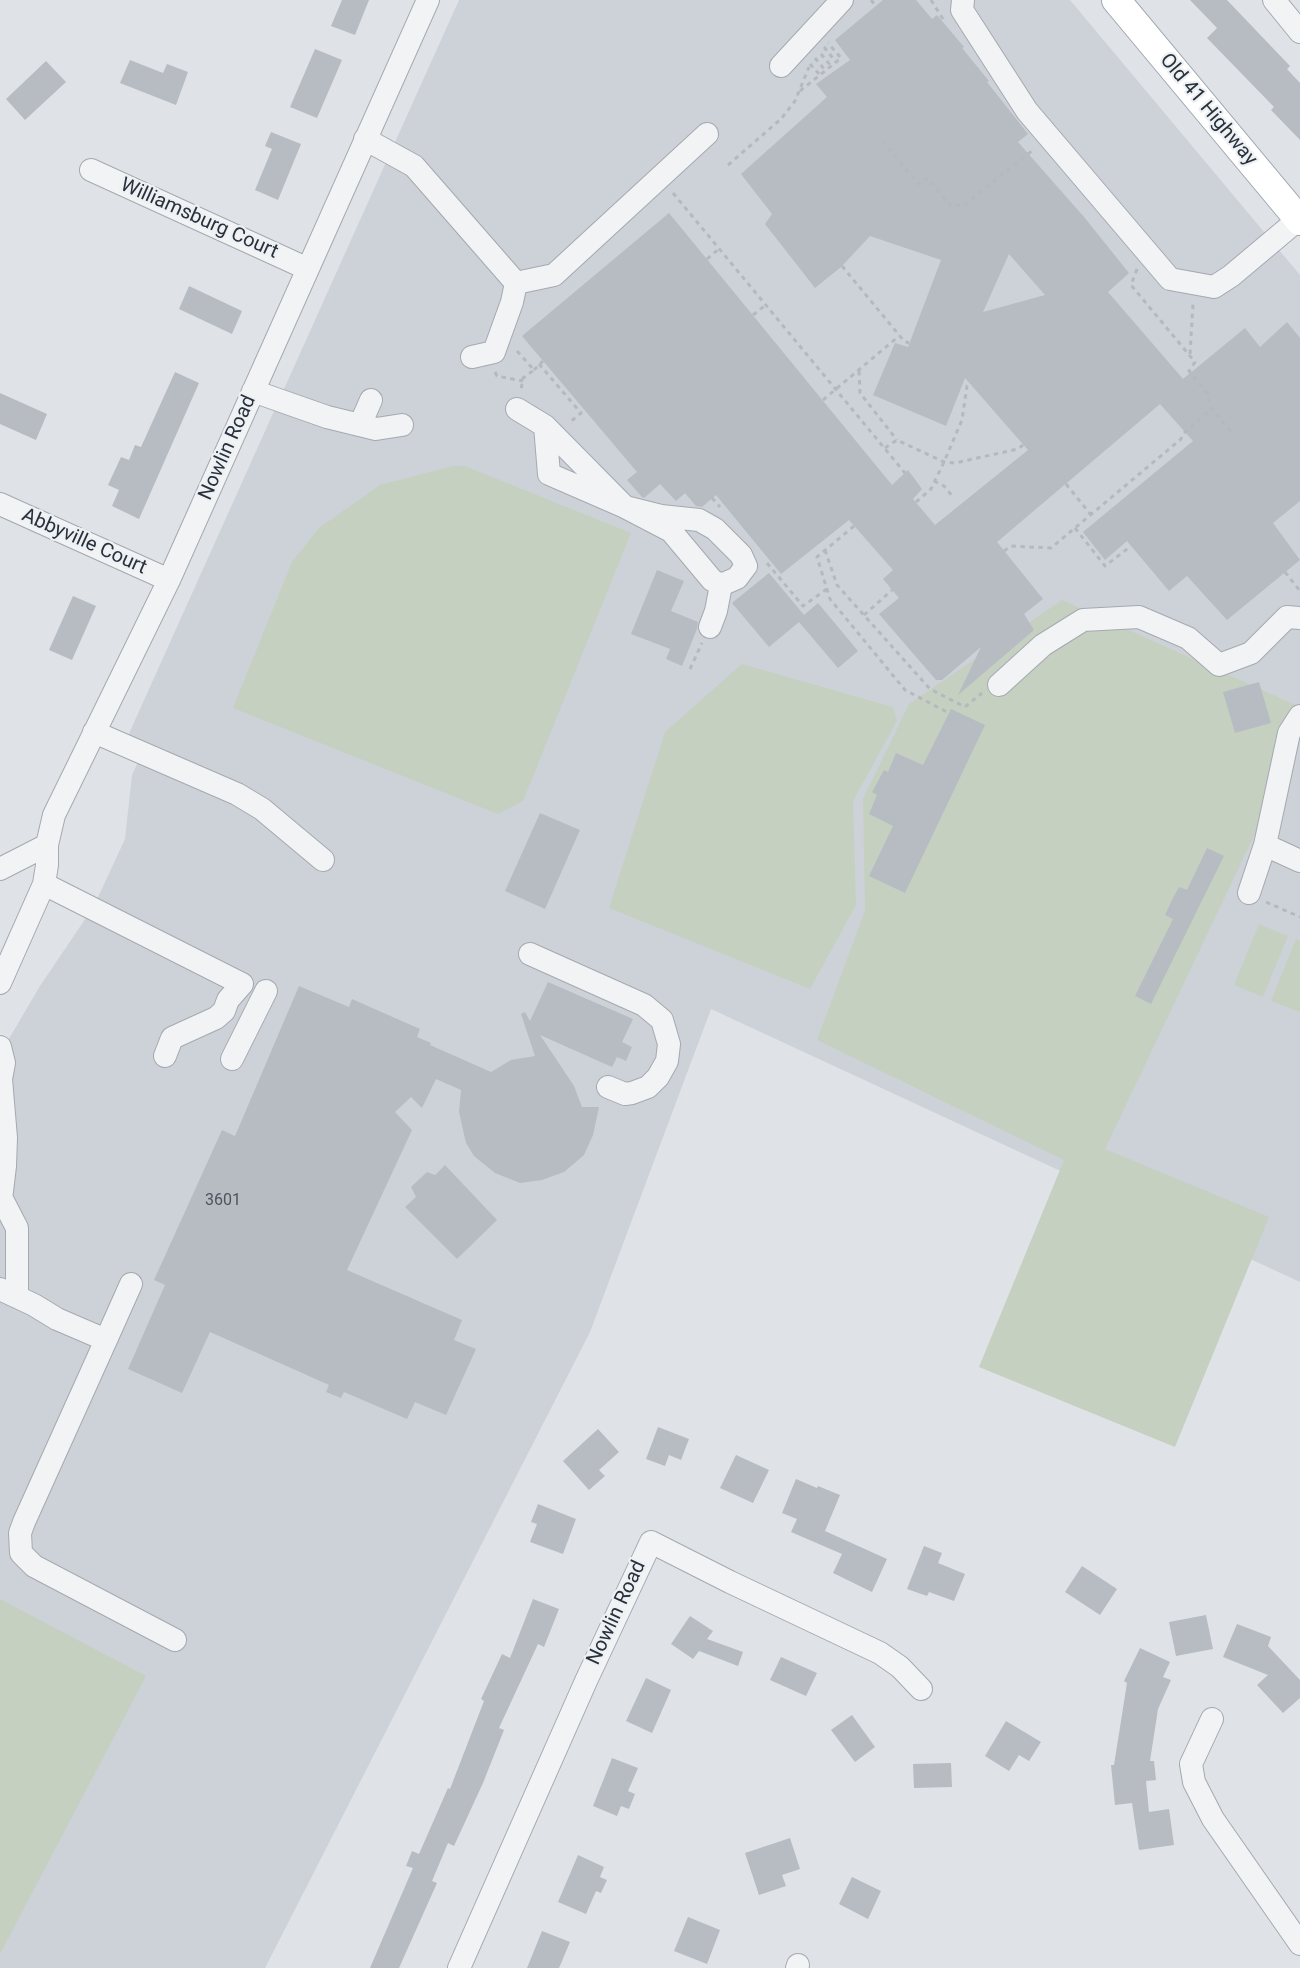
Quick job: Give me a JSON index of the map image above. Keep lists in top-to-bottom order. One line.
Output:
{"streets":{"main road":["Old 41 Highway"],"street":["Williamsburg Court","Nowlin Road","Abbyville Court"]},"crossings":[["Williamsburg Court","Nowlin Road"],["Nowlin Road","Abbyville Court"]],"house_numbers":["3601"]}
